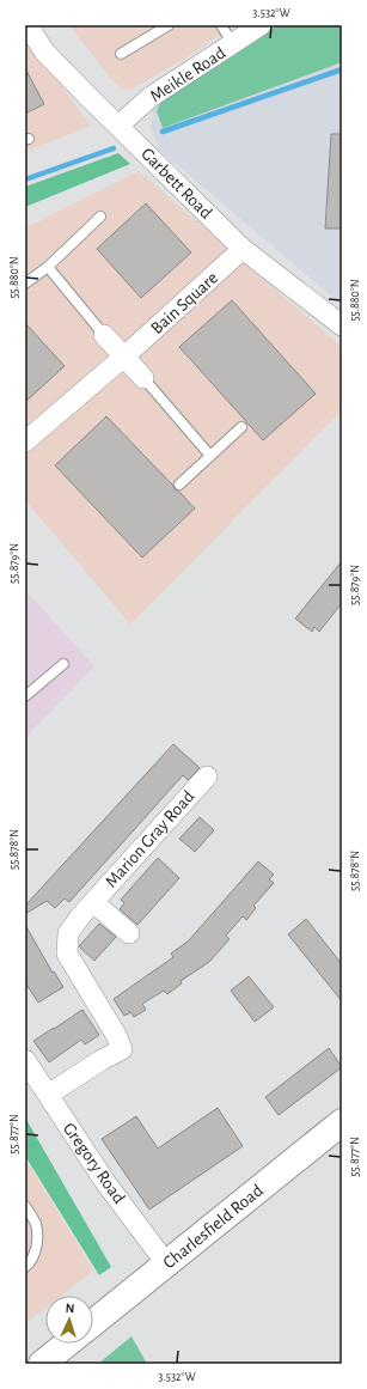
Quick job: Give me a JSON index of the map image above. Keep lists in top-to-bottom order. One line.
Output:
{"streets":{"street":["Meikle Road","Garbett Road","Bain Square","Marion Gray Road","Gregory Road","Charlesfield Road"]},"crossings":[["Meikle Road","Garbett Road"],["Garbett Road","Bain Square"],["Marion Gray Road","Gregory Road"],["Gregory Road","Charlesfield Road"]],"north":"top","coordinates":["3.532°W","55.880°N","55.879°N","55.878°N","55.877°N"]}
